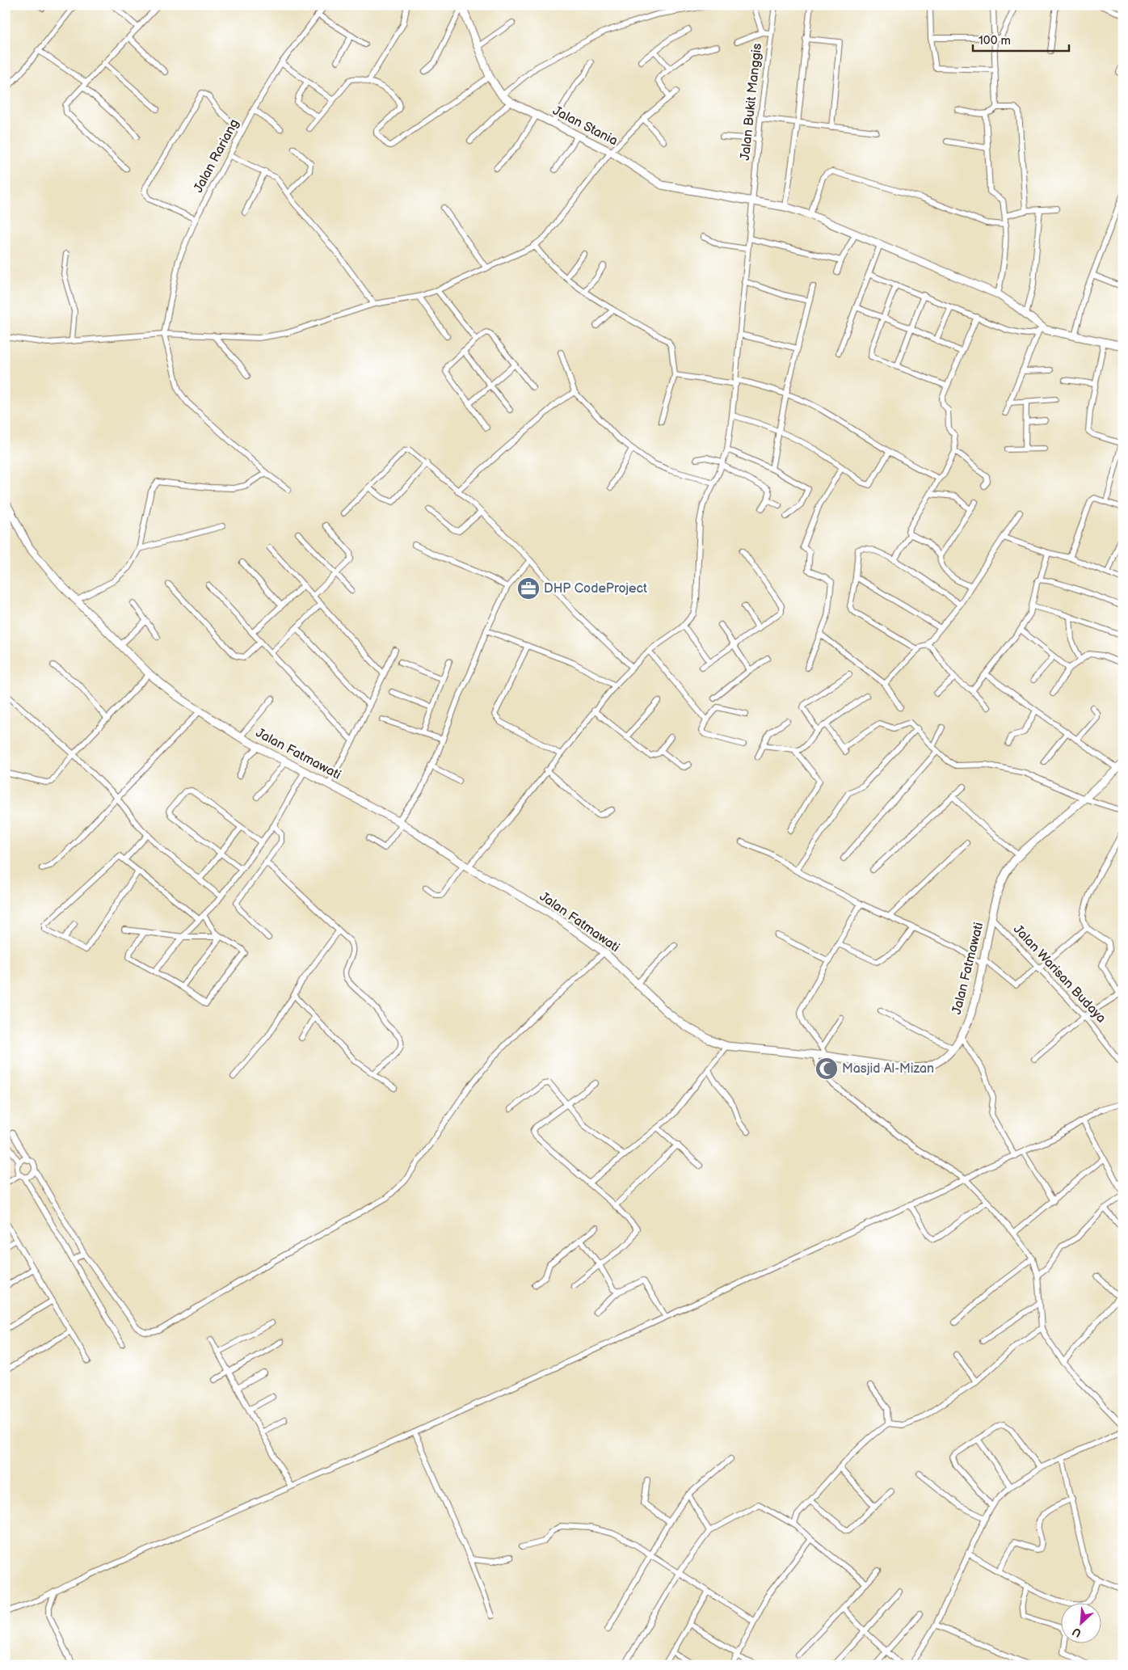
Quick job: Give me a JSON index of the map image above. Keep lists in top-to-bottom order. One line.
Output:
{"streets":{"street":["Jalan Bukit Manggis","Jalan Stania","Jalan Rariang","Jalan Fatmawati","Jalan Warisan Budaya"]},"crossings":[["Jalan Bukit Manggis","Jalan Stania"],["Jalan Fatmawati","Jalan Warisan Budaya"]],"places":{"office":["DHP CodeProject"],"mosque":["Masjid Al-Mizan"]},"scale_bar":"100 m","north":"bottom left"}
